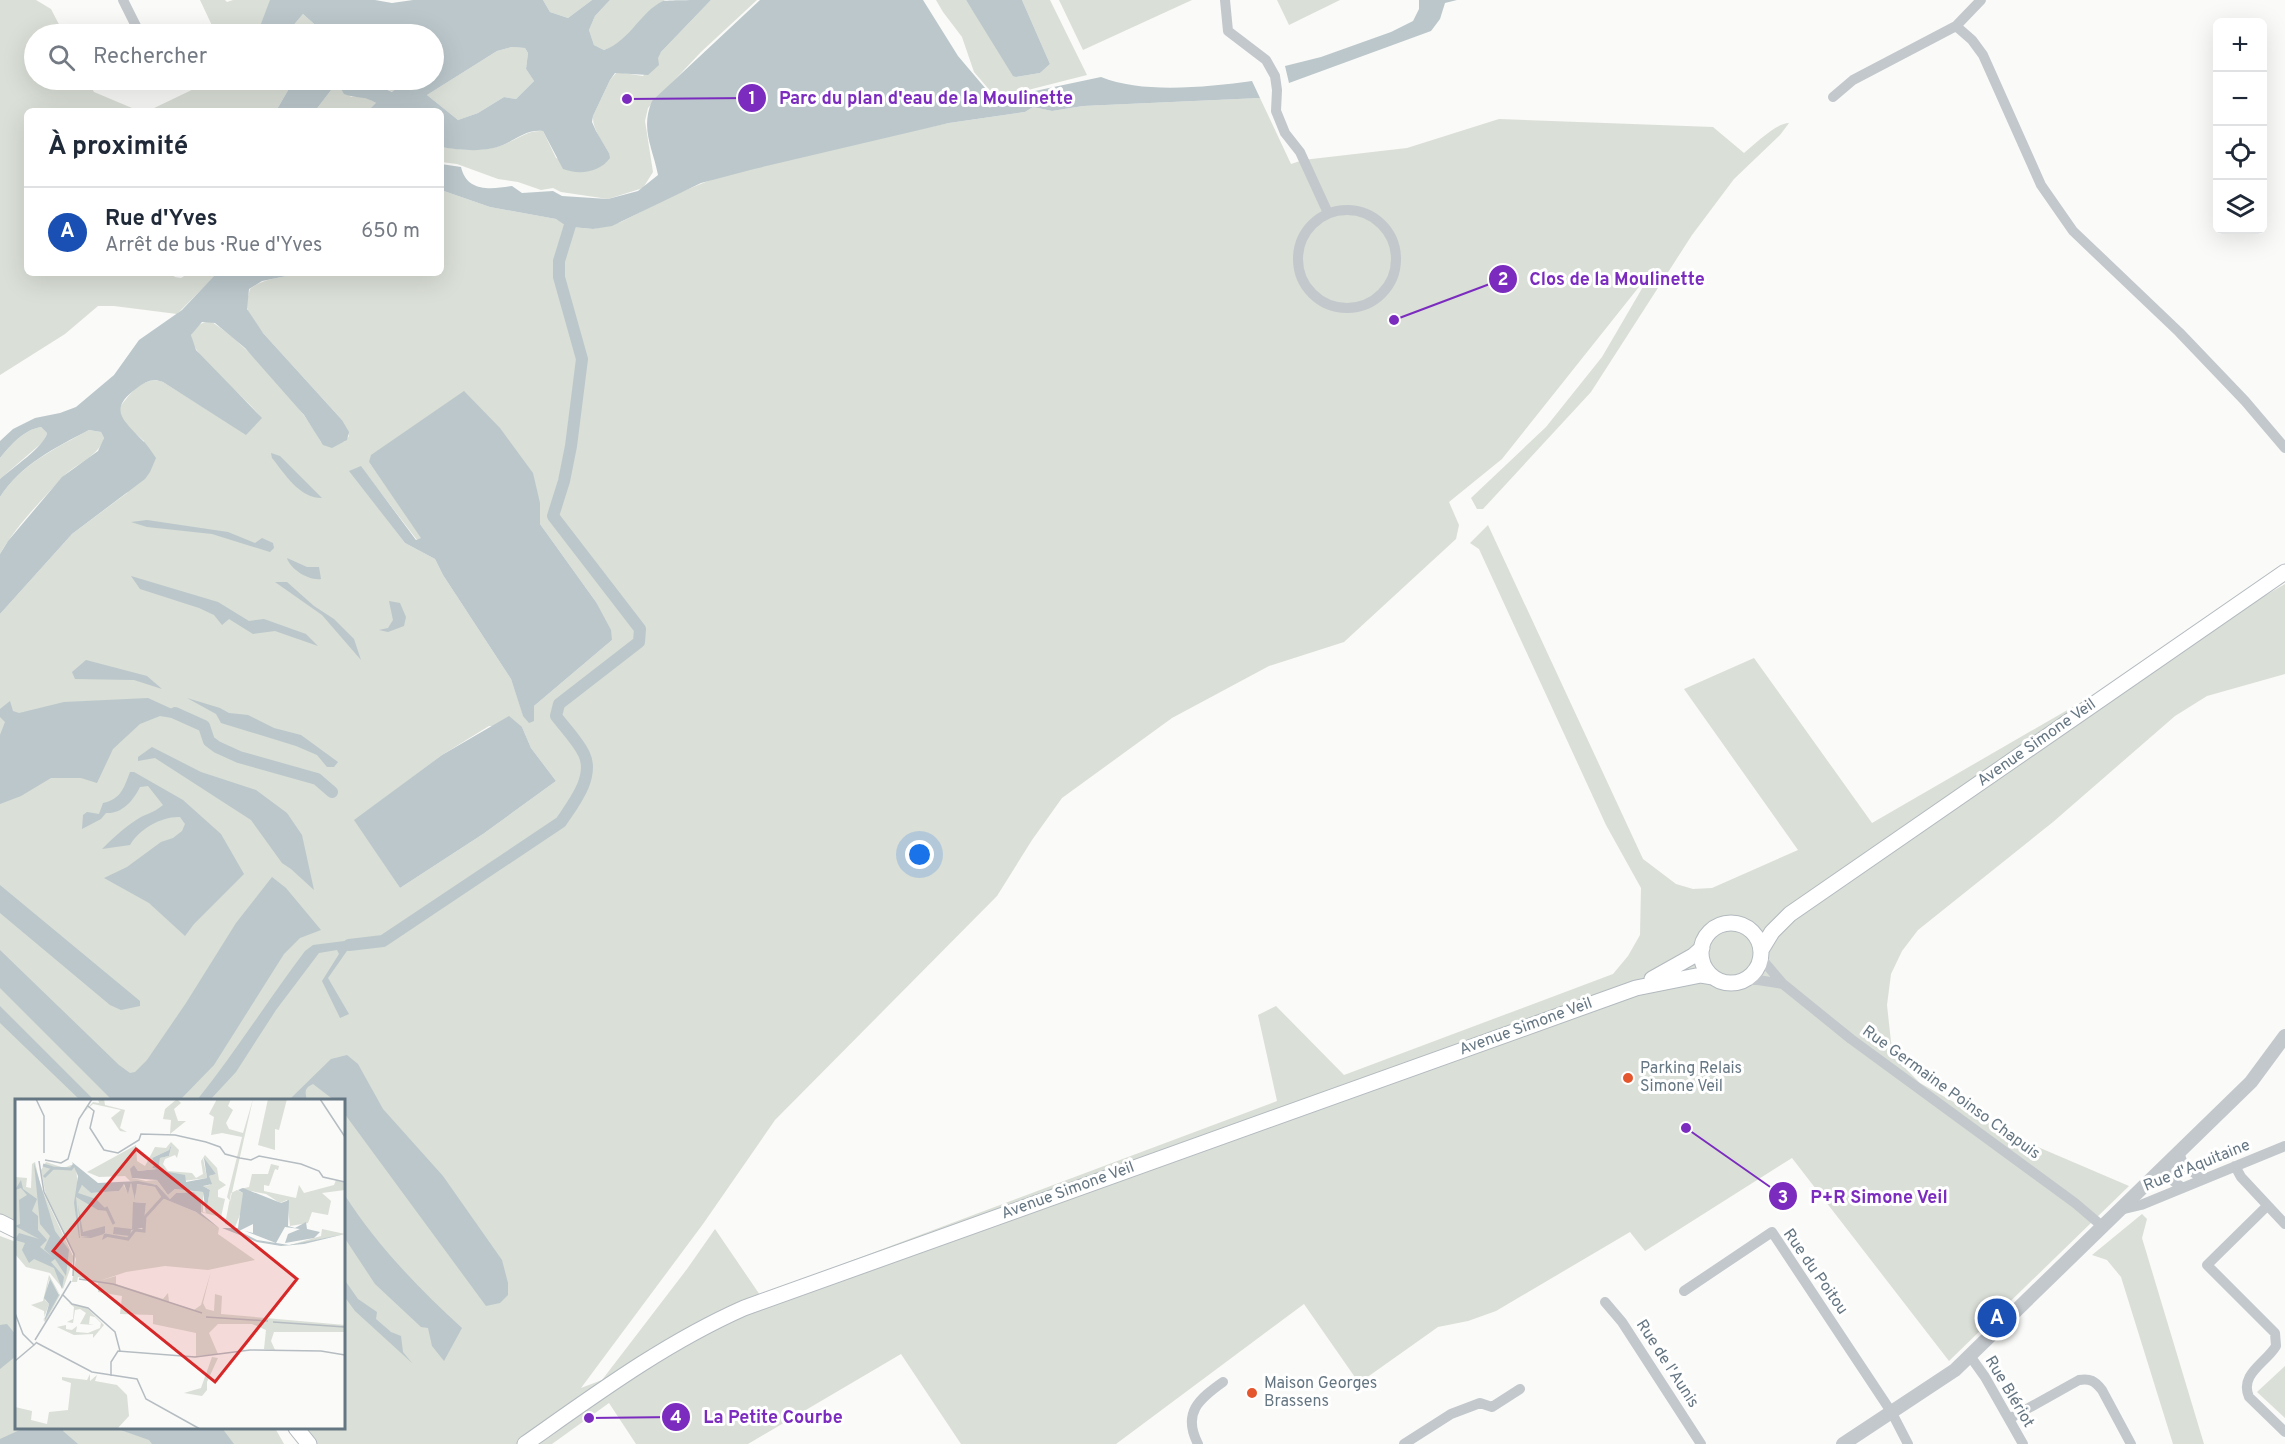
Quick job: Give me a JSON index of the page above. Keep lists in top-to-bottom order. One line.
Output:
{"streets":{"main road":["Avenue Simone Veil"],"street":["Rue Germaine Poinso Chapuis","Rue d'Aquitaine","Rue du Poitou","Rue de l'Aunis","Rue Blériot"]},"places":["Parc du plan d'eau de la Moulinette","Clos de la Moulinette","Parking Relais Simone Veil","P+R Simone Veil","Maison Georges Brassens","La Petite Courbe"],"page":{"map_buttons":["+","−"],"search":"Rechercher","heading":"À proximité","list":[{"mark":"A","name":"Rue d'Yves","note":"Arrêt de bus · Rue d'Yves","value":"650 m"}],"pins":"A"}}
